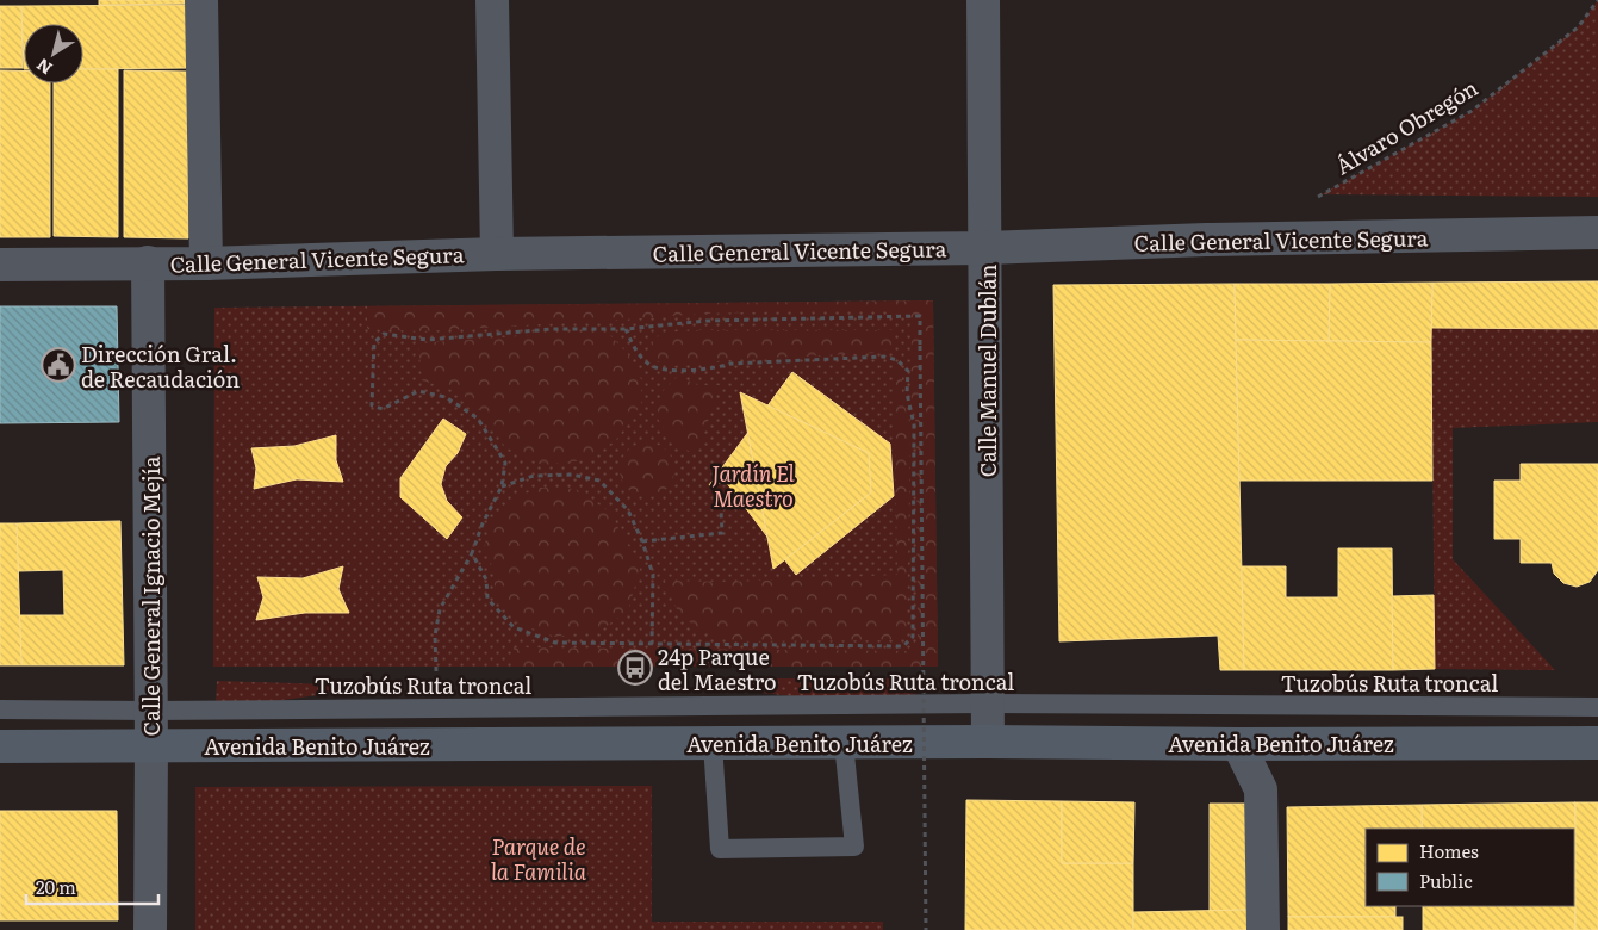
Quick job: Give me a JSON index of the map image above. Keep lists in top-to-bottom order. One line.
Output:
{"streets":{"main road":["Avenida Benito Juárez"],"street":["Calle General Vicente Segura","Calle Manuel Dublán","Calle General Ignacio Mejía"],"lane":["Tuzobús Ruta troncal"],"path":["Álvaro Obregón"]},"crossings":[["Calle General Vicente Segura","Calle Manuel Dublán"],["Calle General Vicente Segura","Calle General Ignacio Mejía"],["Calle Manuel Dublán","Tuzobús Ruta troncal"],["Calle Manuel Dublán","Avenida Benito Juárez"],["Calle General Ignacio Mejía","Tuzobús Ruta troncal"],["Calle General Ignacio Mejía","Avenida Benito Juárez"]],"parks":["Jardín El Maestro","Parque de la Familia"],"places":{"public building":["Dirección Gral. de Recaudación"],"bus stop":["24p Parque del Maestro"]},"legend":["Homes","Public"],"scale_bar":"20 m","north":"bottom left"}
